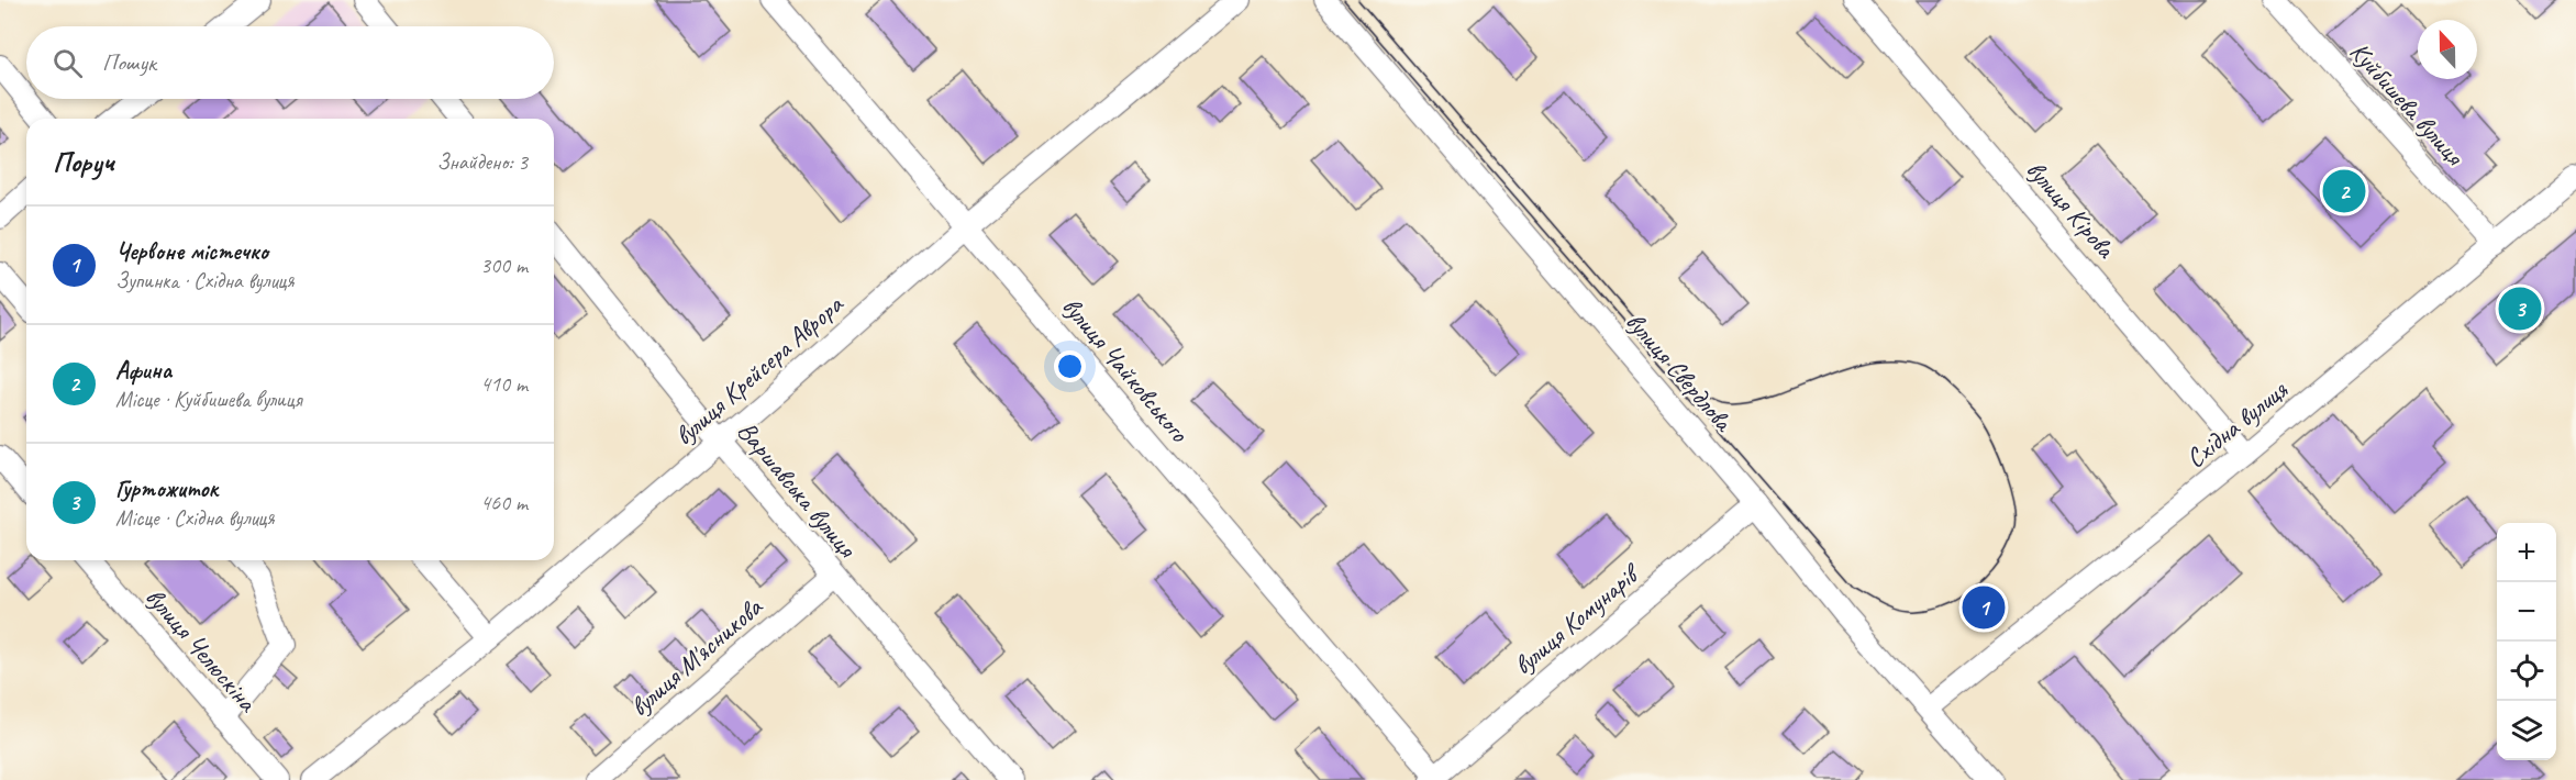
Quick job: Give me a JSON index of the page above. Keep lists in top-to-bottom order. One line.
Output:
{"streets":{"street":["Куйбишева вулиця","вулиця Кірова","вулиця Чайковського","вулиця Крейсера Аврора","вулиця Свердлова","Східна вулиця","Варшавська вулиця","вулиця Комунарів","вулиця Челюскіна","вулиця М'ясникова"]},"crossings":[["Куйбишева вулиця","Східна вулиця"],["вулиця Кірова","Східна вулиця"],["вулиця Чайковського","вулиця Крейсера Аврора"],["вулиця Чайковського","вулиця Комунарів"],["вулиця Крейсера Аврора","Варшавська вулиця"],["вулиця Свердлова","Східна вулиця"],["вулиця Свердлова","вулиця Комунарів"],["Варшавська вулиця","вулиця М'ясникова"]],"north":"top","page":{"search":"Пошук","heading":["Поруч","Знайдено: 3"],"pins":["2","3","1"],"list":[{"mark":"1","name":"Червоне містечко","note":"Зупинка · Східна вулиця","value":"300 m"},{"mark":"2","name":"Афина","note":"Місце · Куйбишева вулиця","value":"410 m"},{"mark":"3","name":"Гуртожиток","note":"Місце · Східна вулиця","value":"460 m"}],"map_buttons":["+","−"]}}
